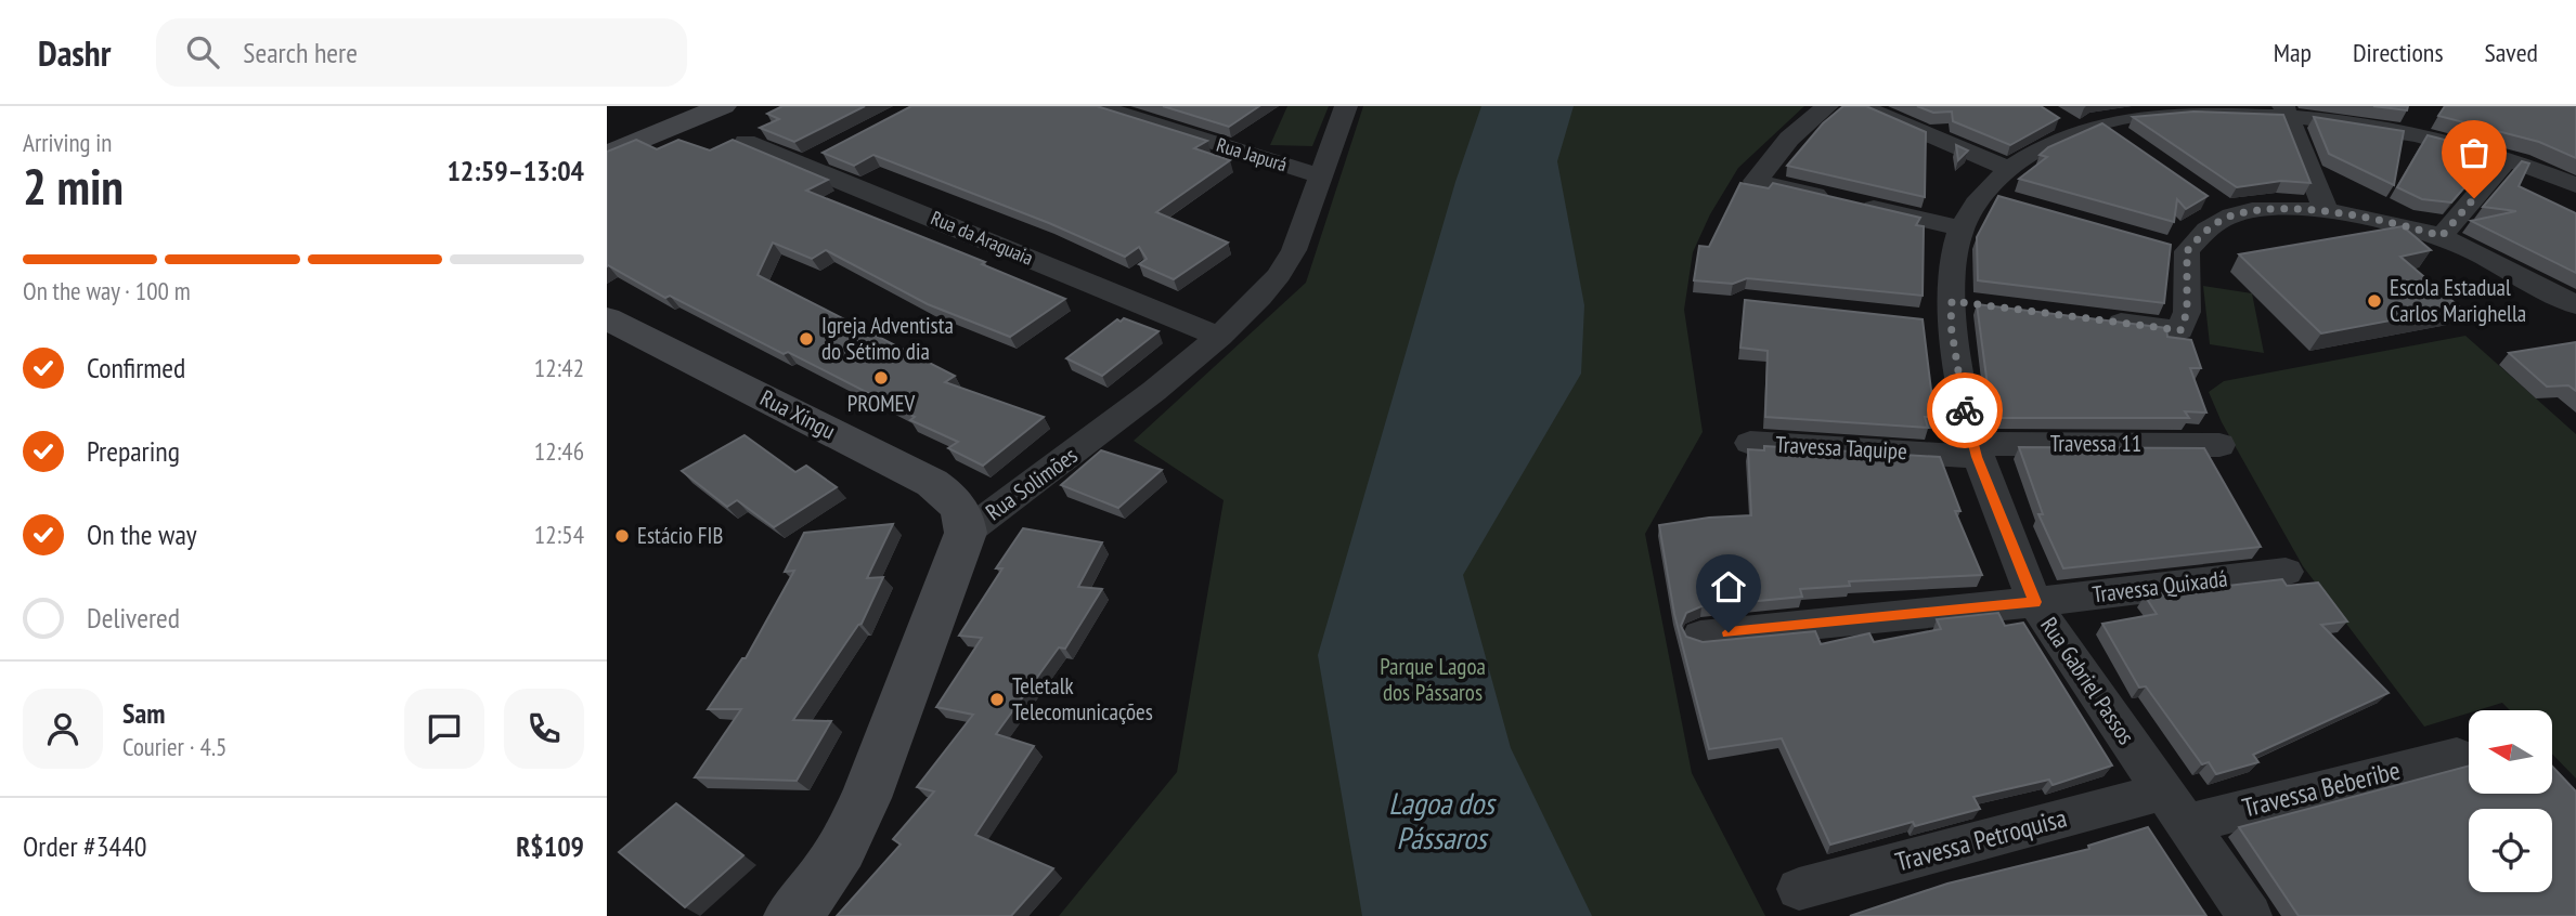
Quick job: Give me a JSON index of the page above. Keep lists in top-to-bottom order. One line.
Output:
{"streets":{"street":["Rua Japurá","Rua da Araguaia","Rua Xingu","Travessa 11","Travessa Taquipe","Rua Solimões","Travessa Quixadá","Rua Gabriel Passos","Travessa Beberibe","Travessa Petroquisa"]},"crossings":[["Rua Japurá","Rua Solimões"],["Rua da Araguaia","Rua Solimões"],["Rua Xingu","Rua Solimões"],["Travessa 11","Travessa Taquipe"],["Travessa 11","Rua Gabriel Passos"],["Travessa Taquipe","Rua Gabriel Passos"],["Travessa Quixadá","Rua Gabriel Passos"],["Rua Gabriel Passos","Travessa Beberibe"],["Rua Gabriel Passos","Travessa Petroquisa"],["Travessa Beberibe","Travessa Petroquisa"]],"water":["Lagoa dos Pássaros"],"parks":["Parque Lagoa dos Pássaros"],"places":["Escola Estadual Carlos Marighella","Igreja Adventista do Sétimo dia","PROMEV","Estácio FIB","Teletalk Telecomunicações"],"north":"left","page":{"header":"Dashr","search":"Search here","nav":["Map","Directions","Saved"],"heading":["2 min","Arriving in","12:59–13:04"],"panel":["Sam","Courier · 4.5","Order #3440","R$109"],"bar":"On the way · 100 m","list":[["Confirmed","12:42"],["Preparing","12:46"],["On the way","12:54"],"Delivered"]}}
